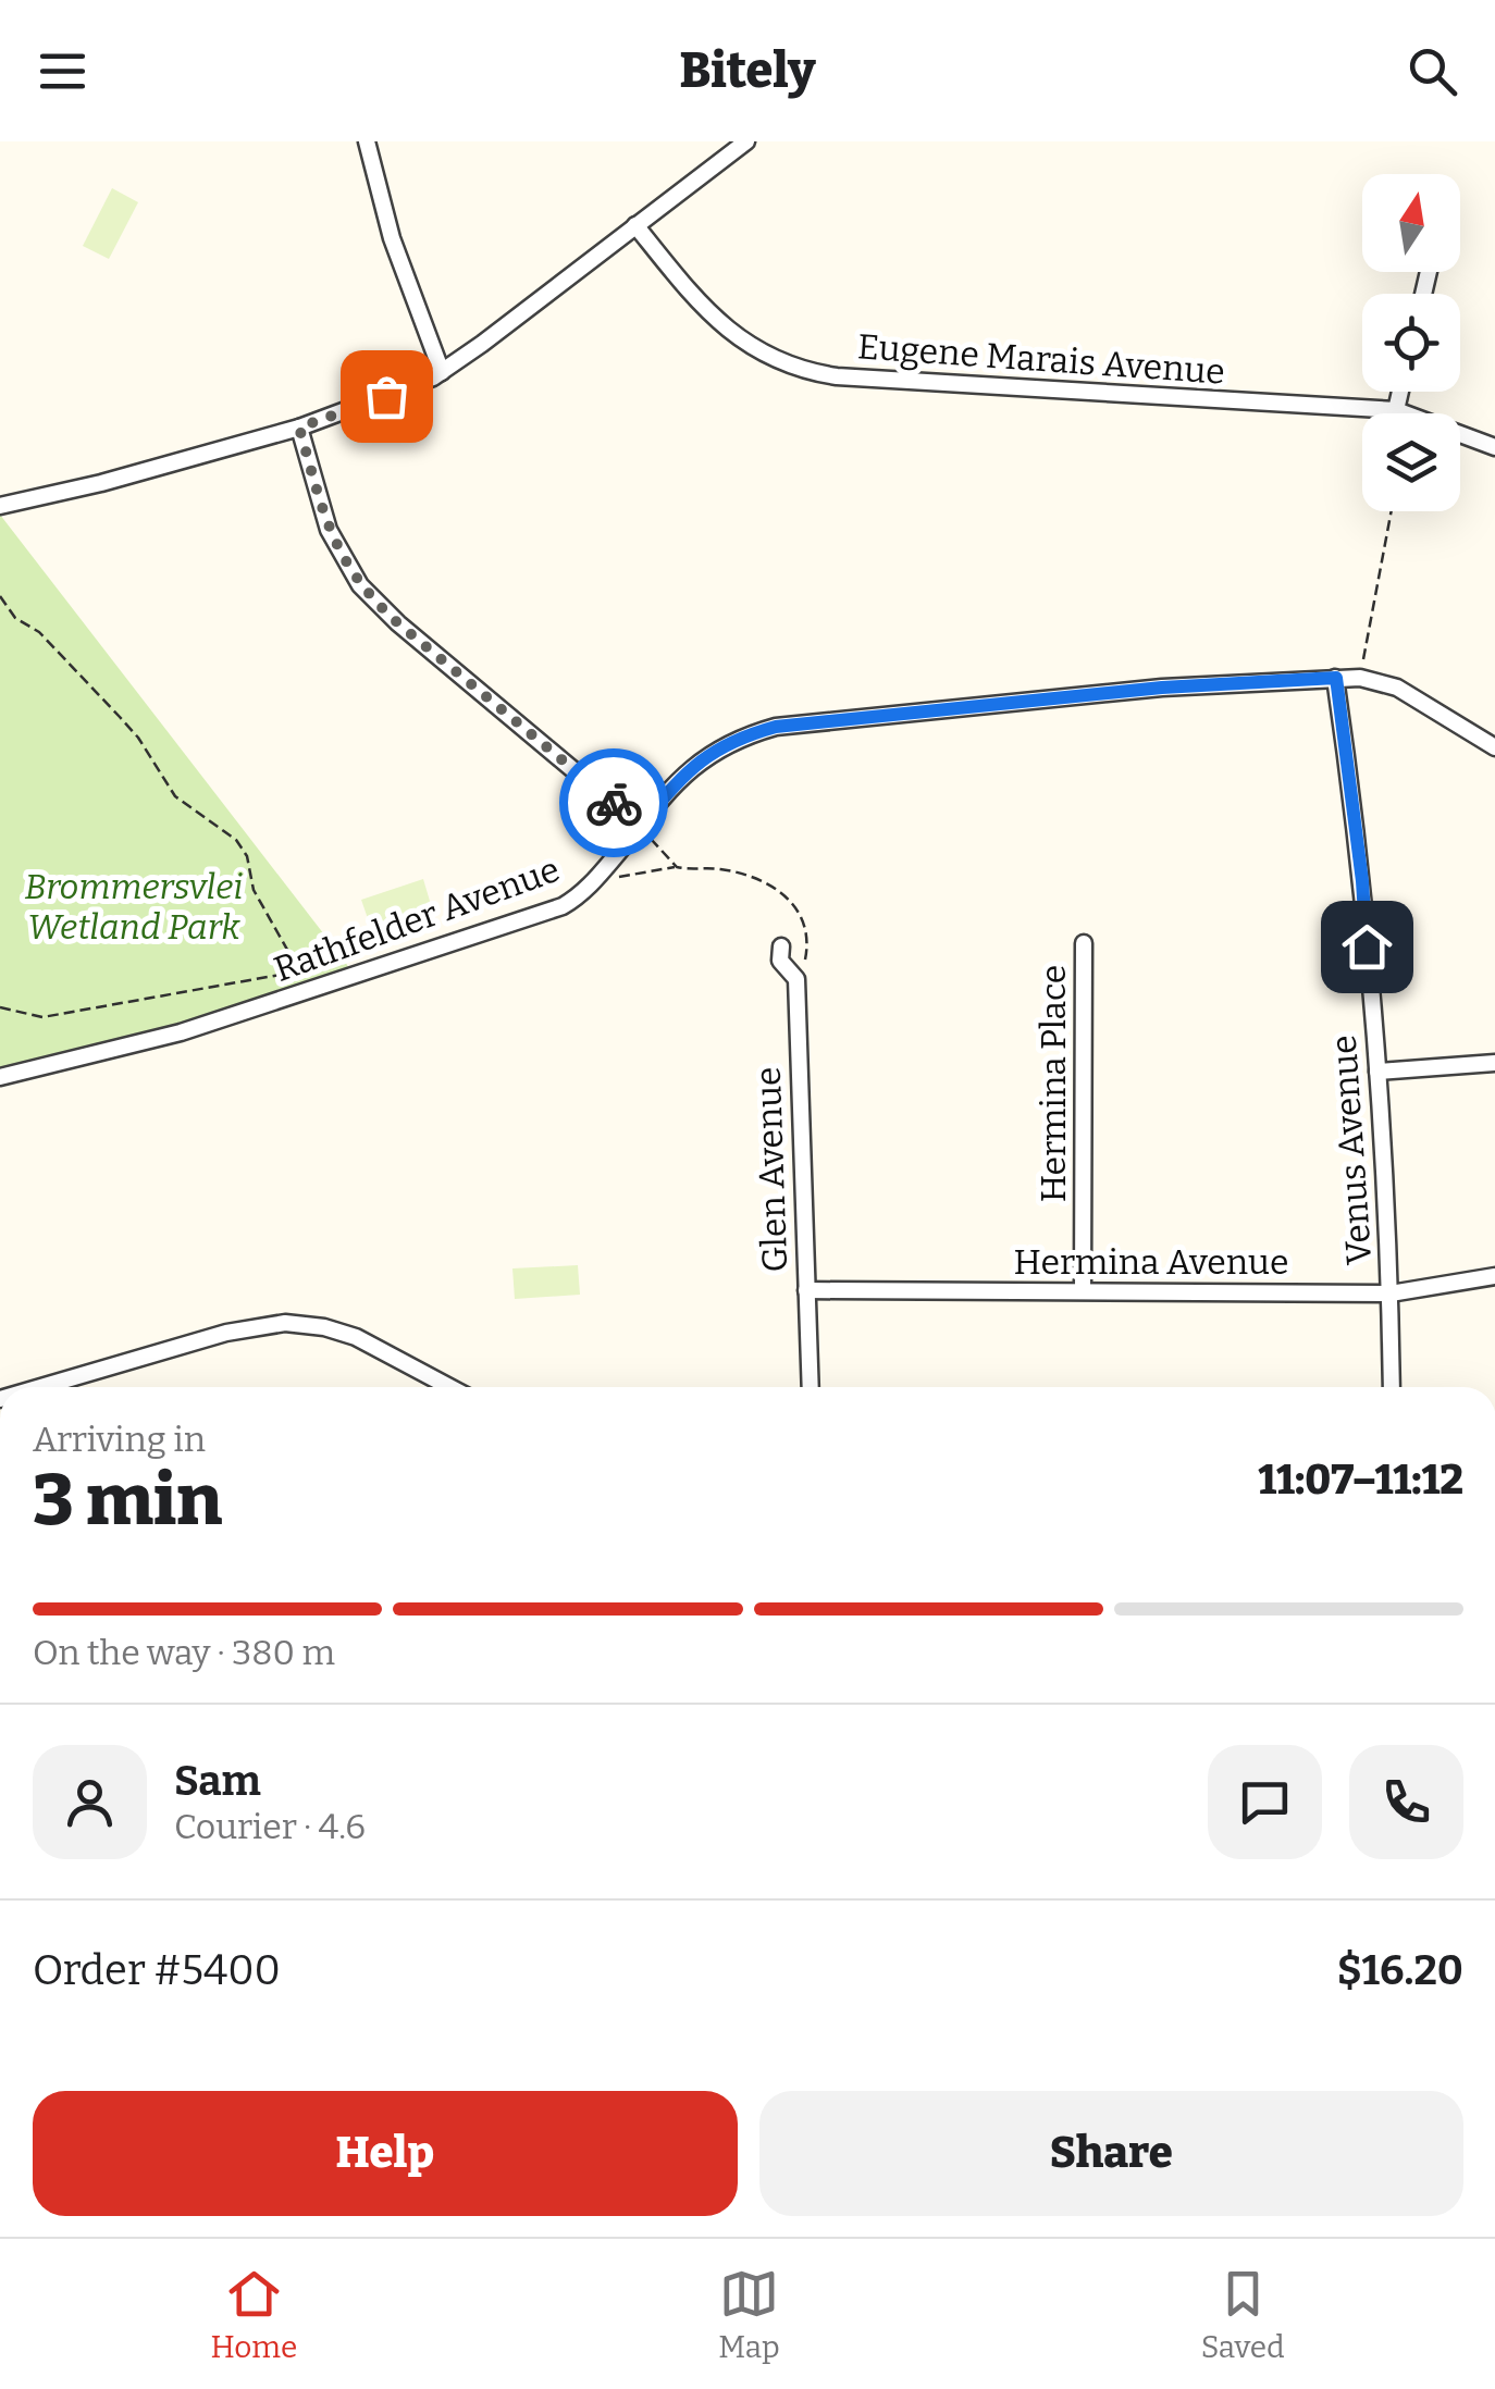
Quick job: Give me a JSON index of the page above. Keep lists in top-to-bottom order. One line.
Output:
{"streets":{"street":["Eugene Marais Avenue","Rathfelder Avenue","Hermina Place","Venus Avenue","Glen Avenue","Hermina Avenue"]},"crossings":[["Rathfelder Avenue","Venus Avenue"],["Hermina Place","Hermina Avenue"],["Venus Avenue","Hermina Avenue"],["Glen Avenue","Hermina Avenue"]],"parks":["Brommersvlei Wetland Park"],"north":"top","page":{"header":"Bitely","heading":["3 min","Arriving in","11:07–11:12"],"panel":["Sam","Courier · 4.6","Order #5400","$16.20"],"bar":"On the way · 380 m","buttons":["Help","Share"],"tabs":["Home","Map","Saved"]}}
